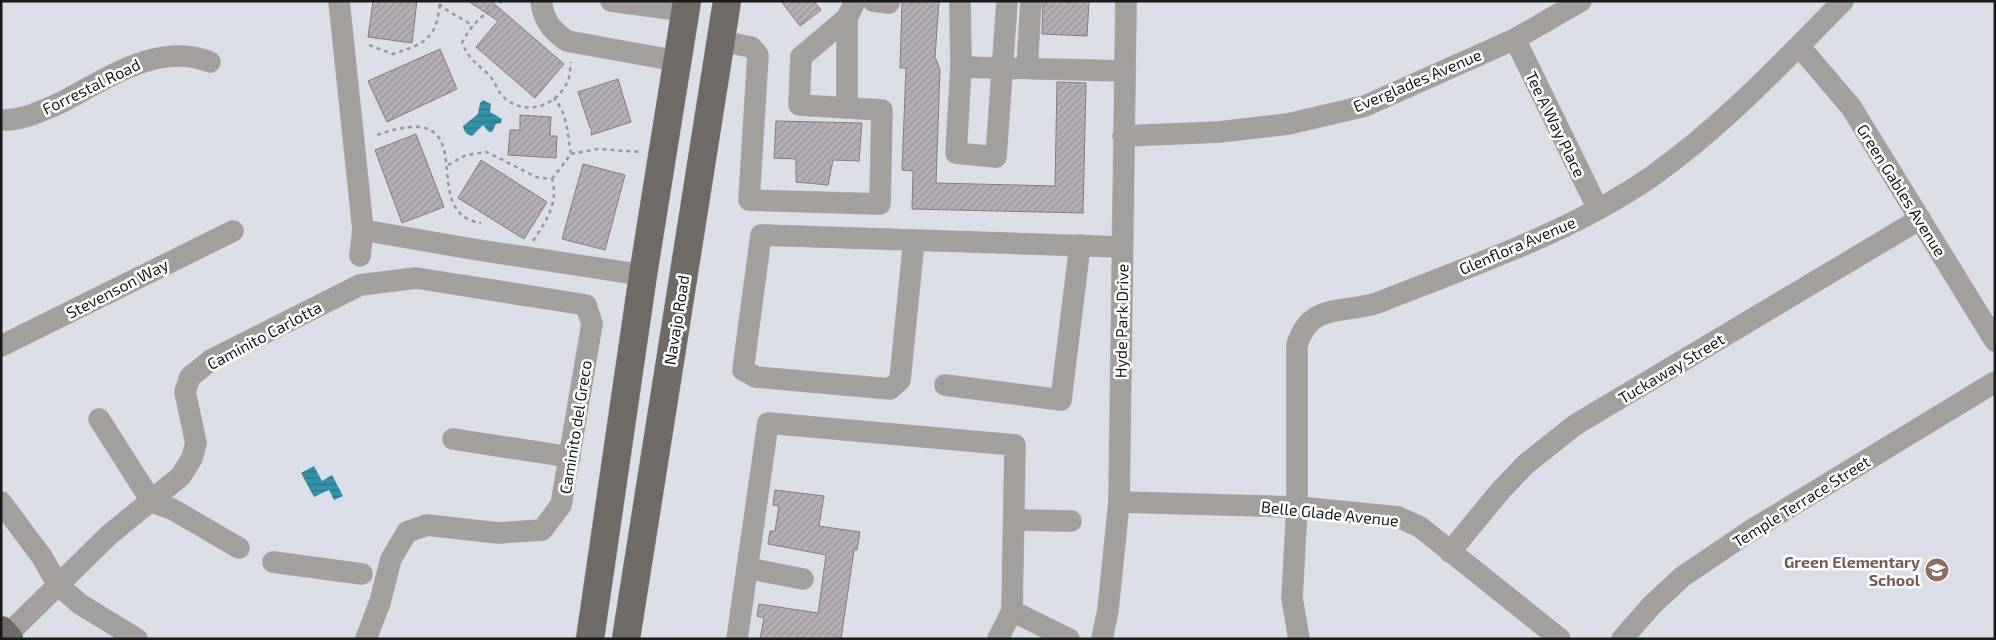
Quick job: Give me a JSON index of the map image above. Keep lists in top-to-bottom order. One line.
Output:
{"streets":{"main road":["Navajo Road"],"street":["Everglades Avenue","Forrestal Road","Tee A Way Place","Green Gables Avenue","Glenflora Avenue","Stevenson Way","Hyde Park Drive","Caminito Carlotta","Tuckaway Street","Caminito del Greco","Temple Terrace Street","Belle Glade Avenue"]},"crossings":[["Everglades Avenue","Tee A Way Place"],["Everglades Avenue","Hyde Park Drive"],["Tee A Way Place","Glenflora Avenue"],["Green Gables Avenue","Glenflora Avenue"],["Green Gables Avenue","Tuckaway Street"],["Glenflora Avenue","Belle Glade Avenue"],["Hyde Park Drive","Belle Glade Avenue"],["Caminito Carlotta","Caminito del Greco"],["Tuckaway Street","Belle Glade Avenue"]],"places":{"school or university":["Green Elementary School"]}}
